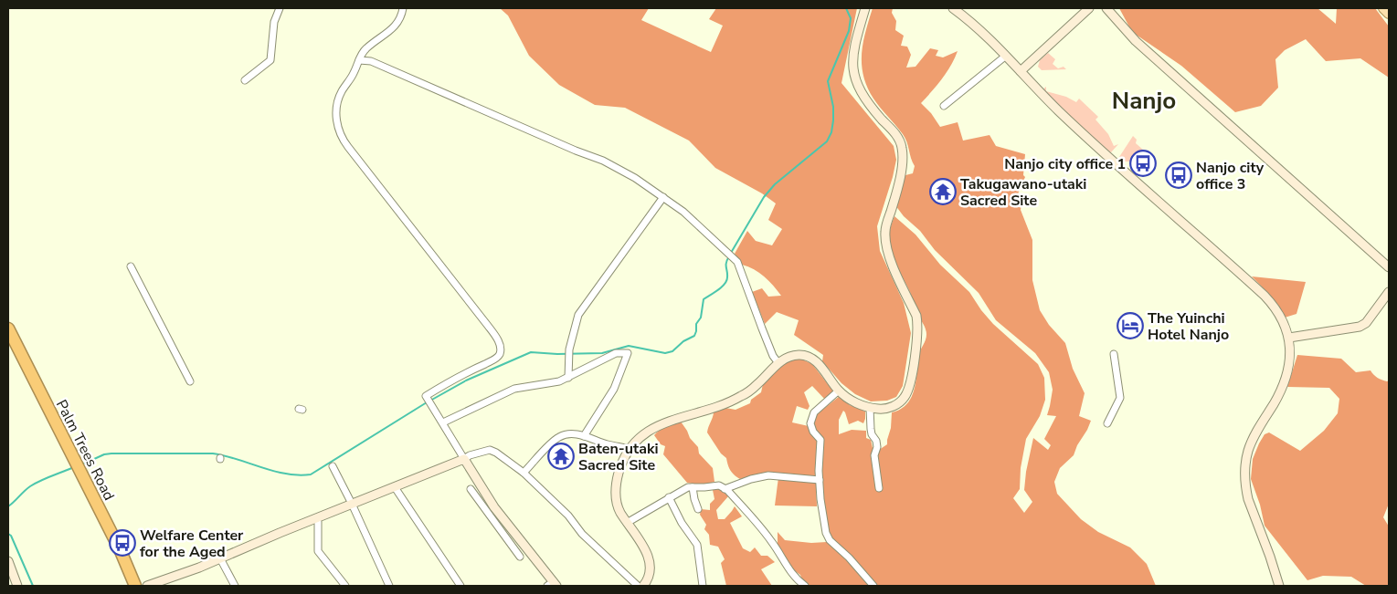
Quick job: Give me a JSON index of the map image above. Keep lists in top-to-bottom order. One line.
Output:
{"streets":{"highway":["Palm Trees Road"]},"districts":["Nanjo"],"places":{"bus stop":["Nanjo city office 1","Nanjo city office 3","Welfare Center for the Aged"],"temple":["Takugawano-utaki Sacred Site","Baten-utaki Sacred Site"],"hotel":["The Yuinchi Hotel Nanjo"]}}
